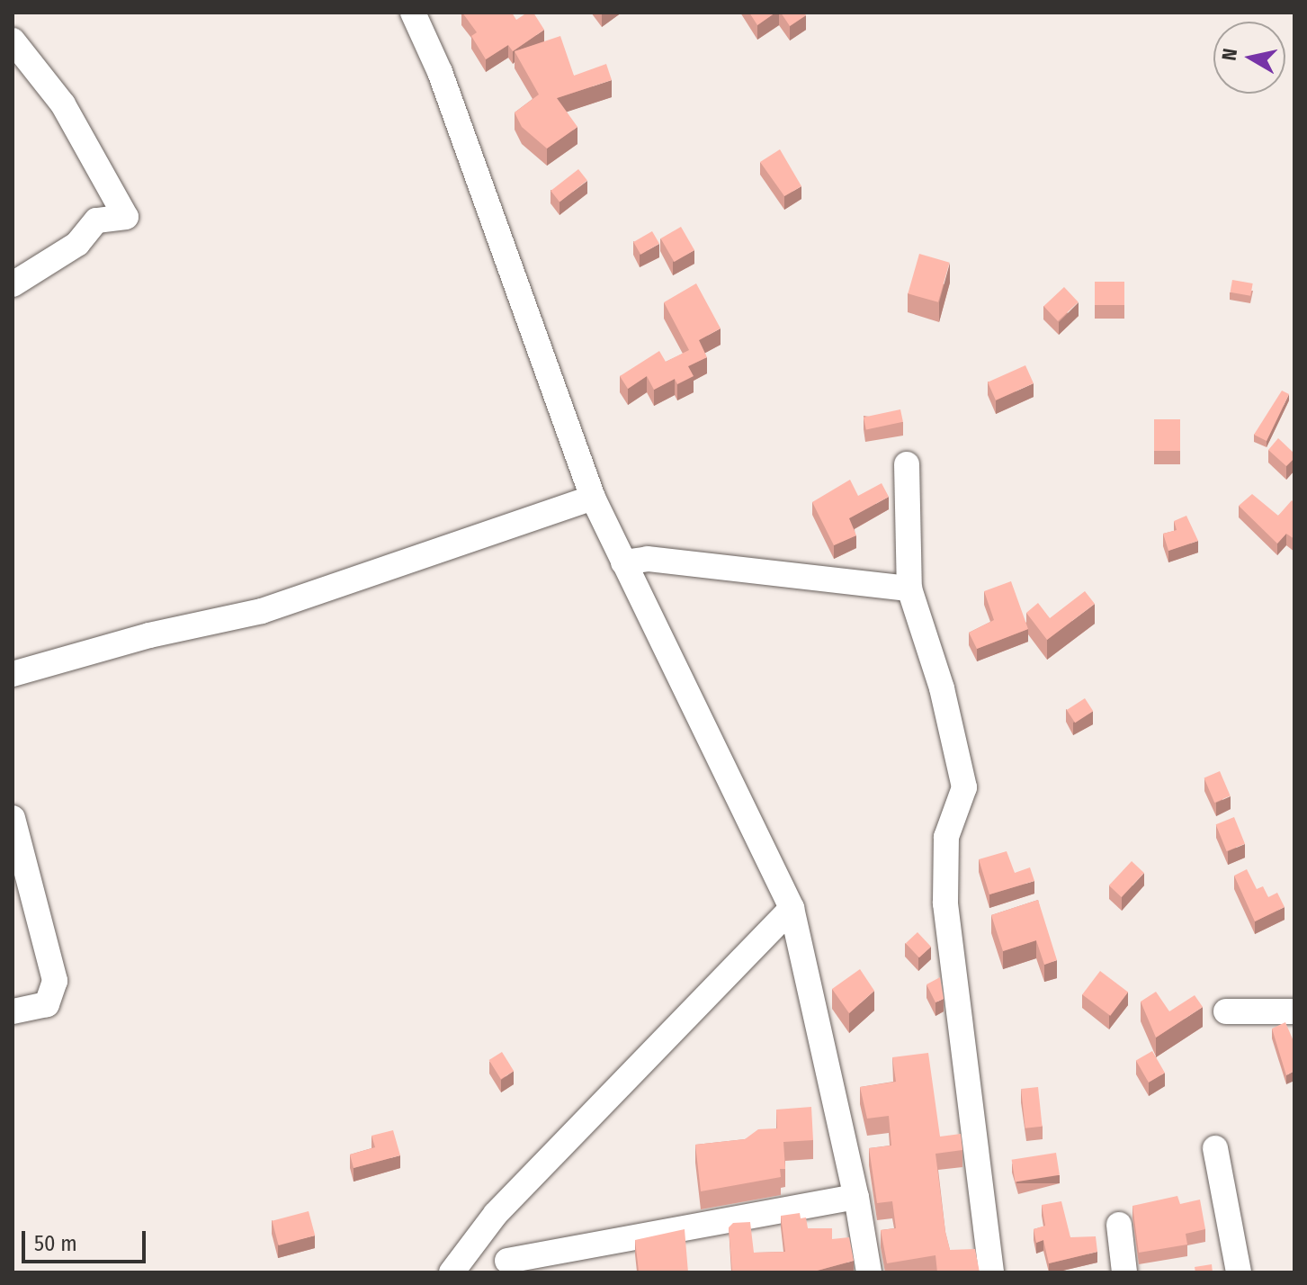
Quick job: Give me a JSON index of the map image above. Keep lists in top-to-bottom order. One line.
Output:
{"scale_bar":"50 m","north":"left"}
